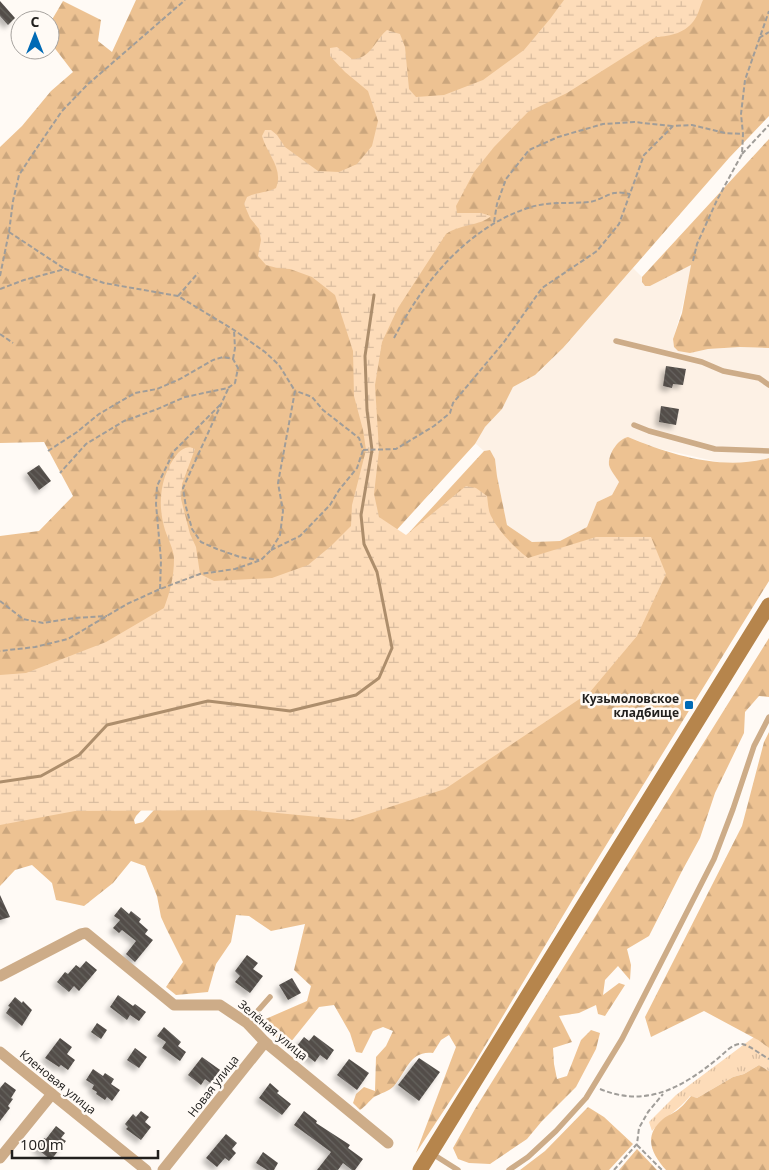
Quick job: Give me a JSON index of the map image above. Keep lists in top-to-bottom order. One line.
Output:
{"streets":{"street":["Зелёная улица","Кленовая улица","Новая улица"]},"crossings":[["Зелёная улица","Новая улица"]],"places":{"transit":["Кузьмоловское кладбище"]},"scale_bar":"100 m","north":"top"}
